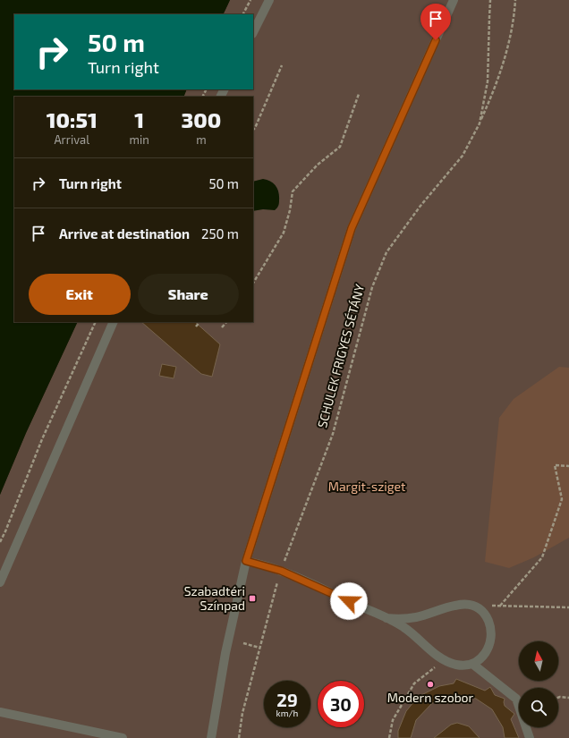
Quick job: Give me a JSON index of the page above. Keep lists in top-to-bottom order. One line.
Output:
{"streets":{"street":["SCHULEK FRIGYES SÉTÁNY"]},"parks":["Margit-sziget"],"places":{"transit":["Szabadtéri Színpad"],"other":["Modern szobor"]},"north":"top","page":{"turn":["50 m","Turn right"],"eta":["10:51","Arrival","1","min","300","m"],"list":[{"name":"Turn right","value":"50 m"},{"name":"Arrive at destination","value":"250 m"}],"buttons":["Exit","Share"],"speed":"29 km/h","limit":"30"}}
